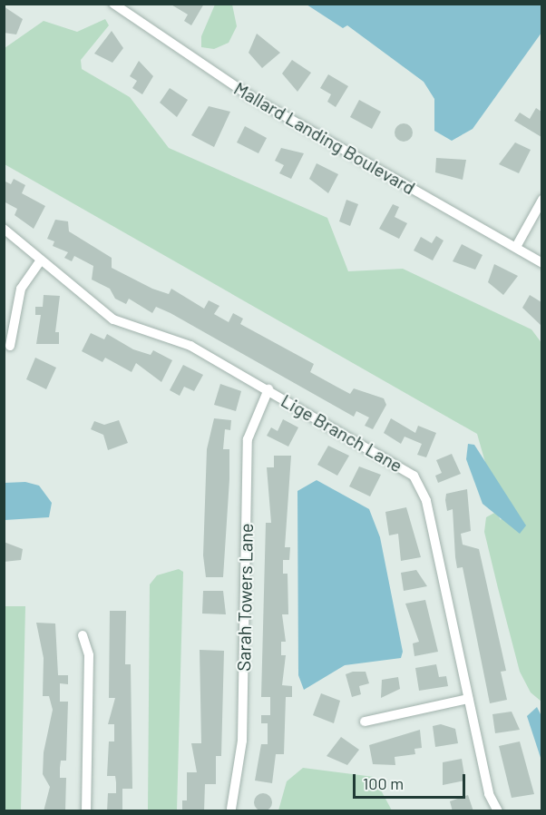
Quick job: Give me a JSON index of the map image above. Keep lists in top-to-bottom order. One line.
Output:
{"streets":{"street":["Mallard Landing Boulevard","Lige Branch Lane","Sarah Towers Lane"]},"crossings":[["Lige Branch Lane","Sarah Towers Lane"]],"scale_bar":"100 m"}
